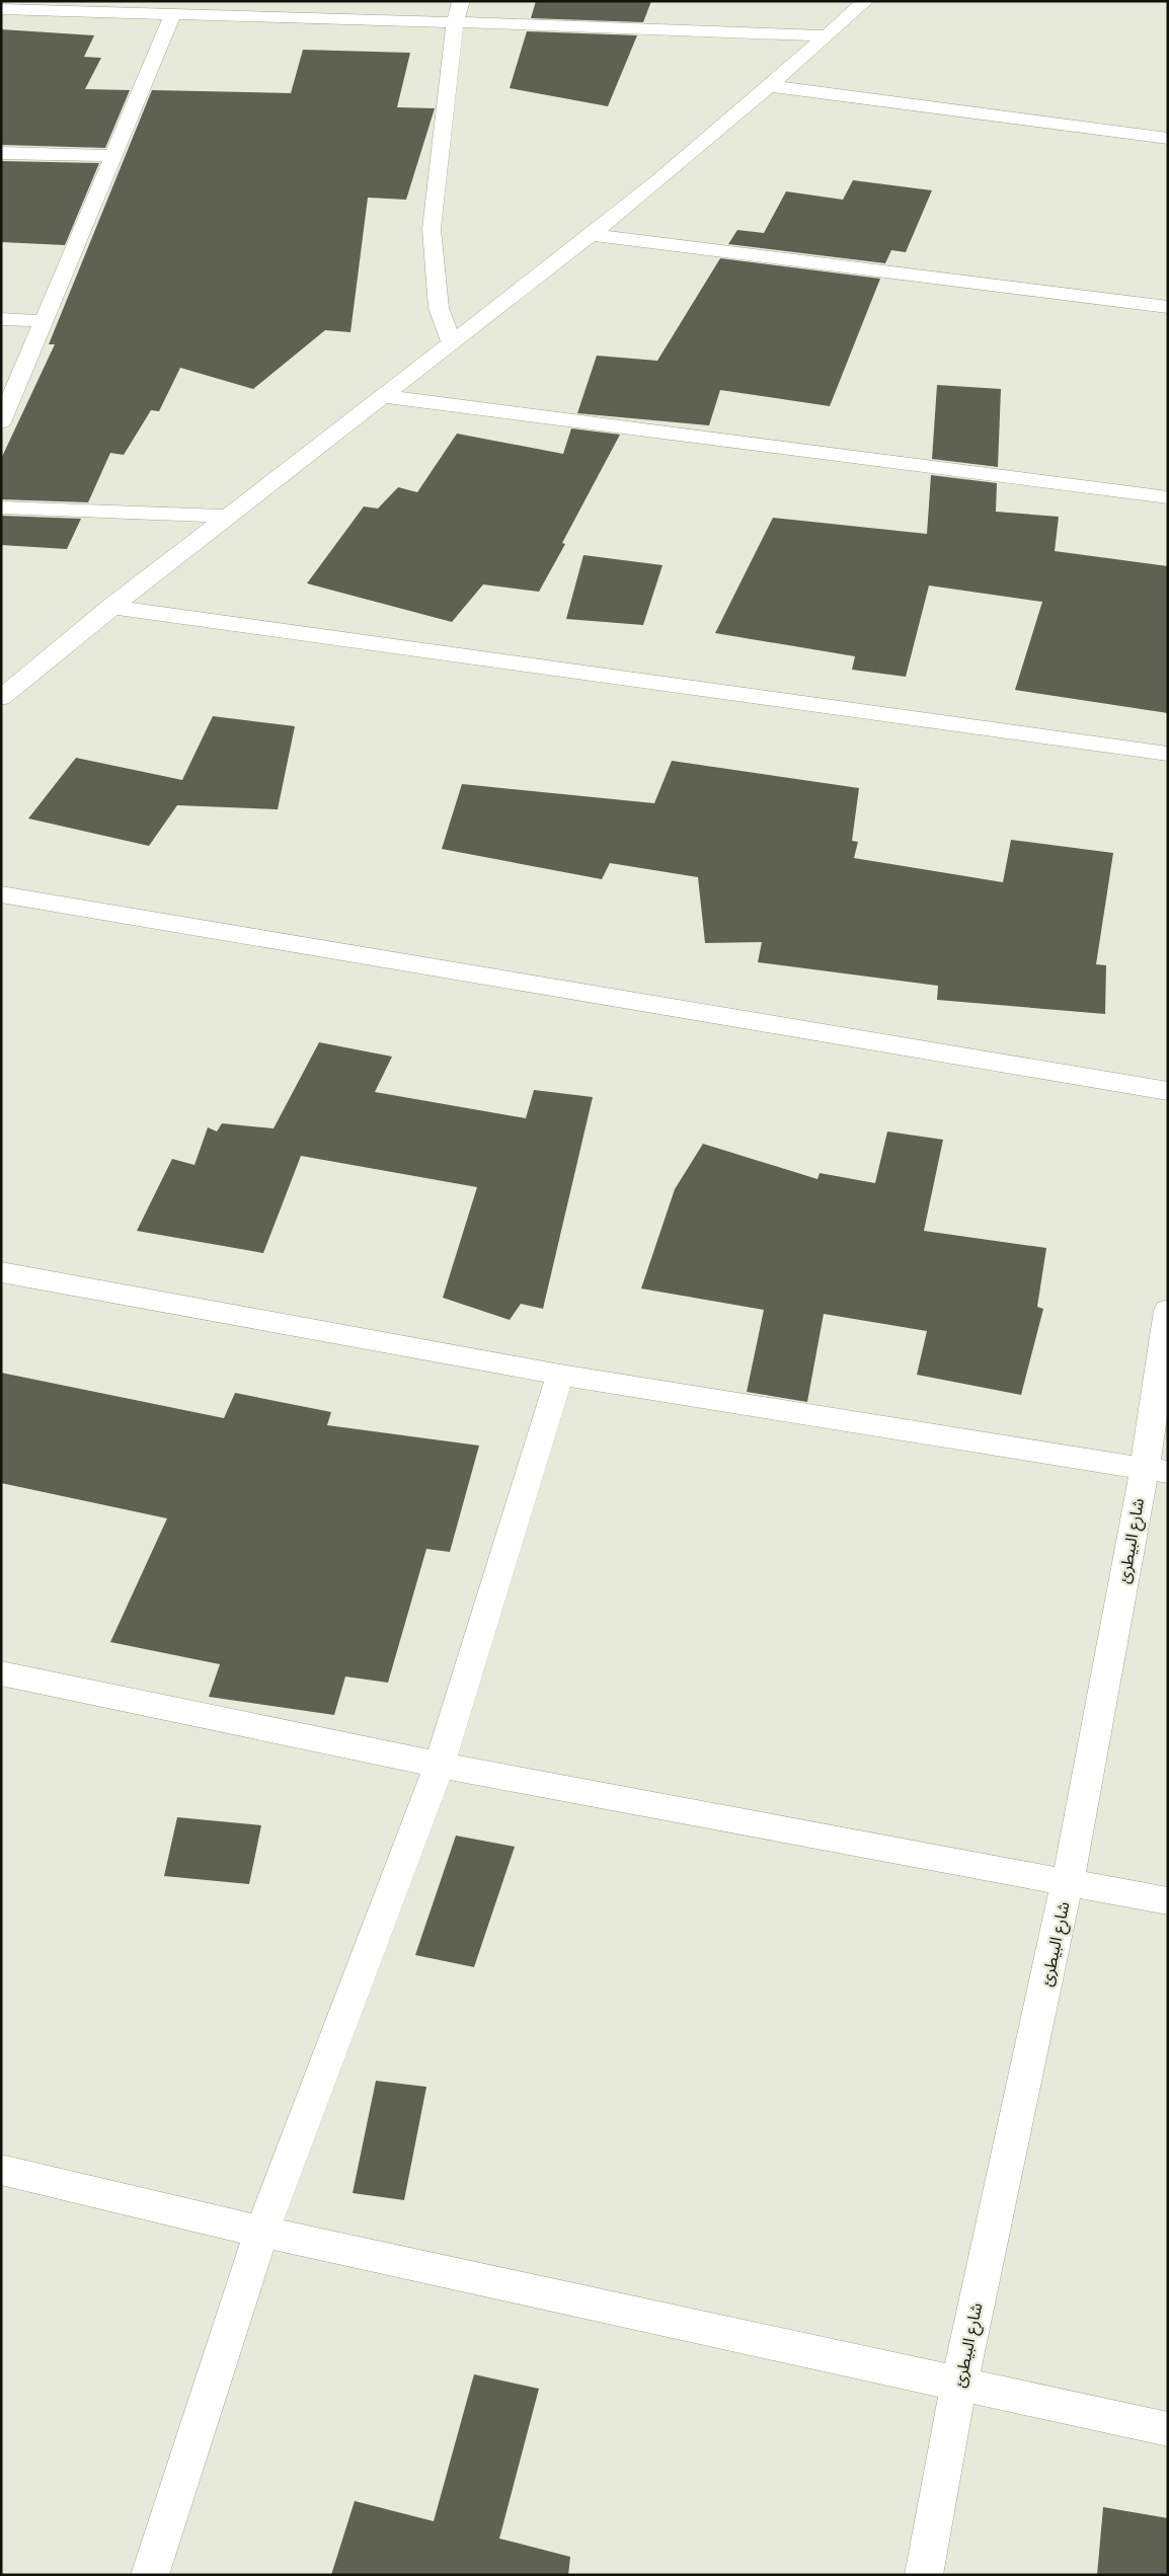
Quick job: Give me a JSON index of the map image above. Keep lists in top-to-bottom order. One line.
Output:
{"streets":{"street":["شارع البيطرئ"]}}
